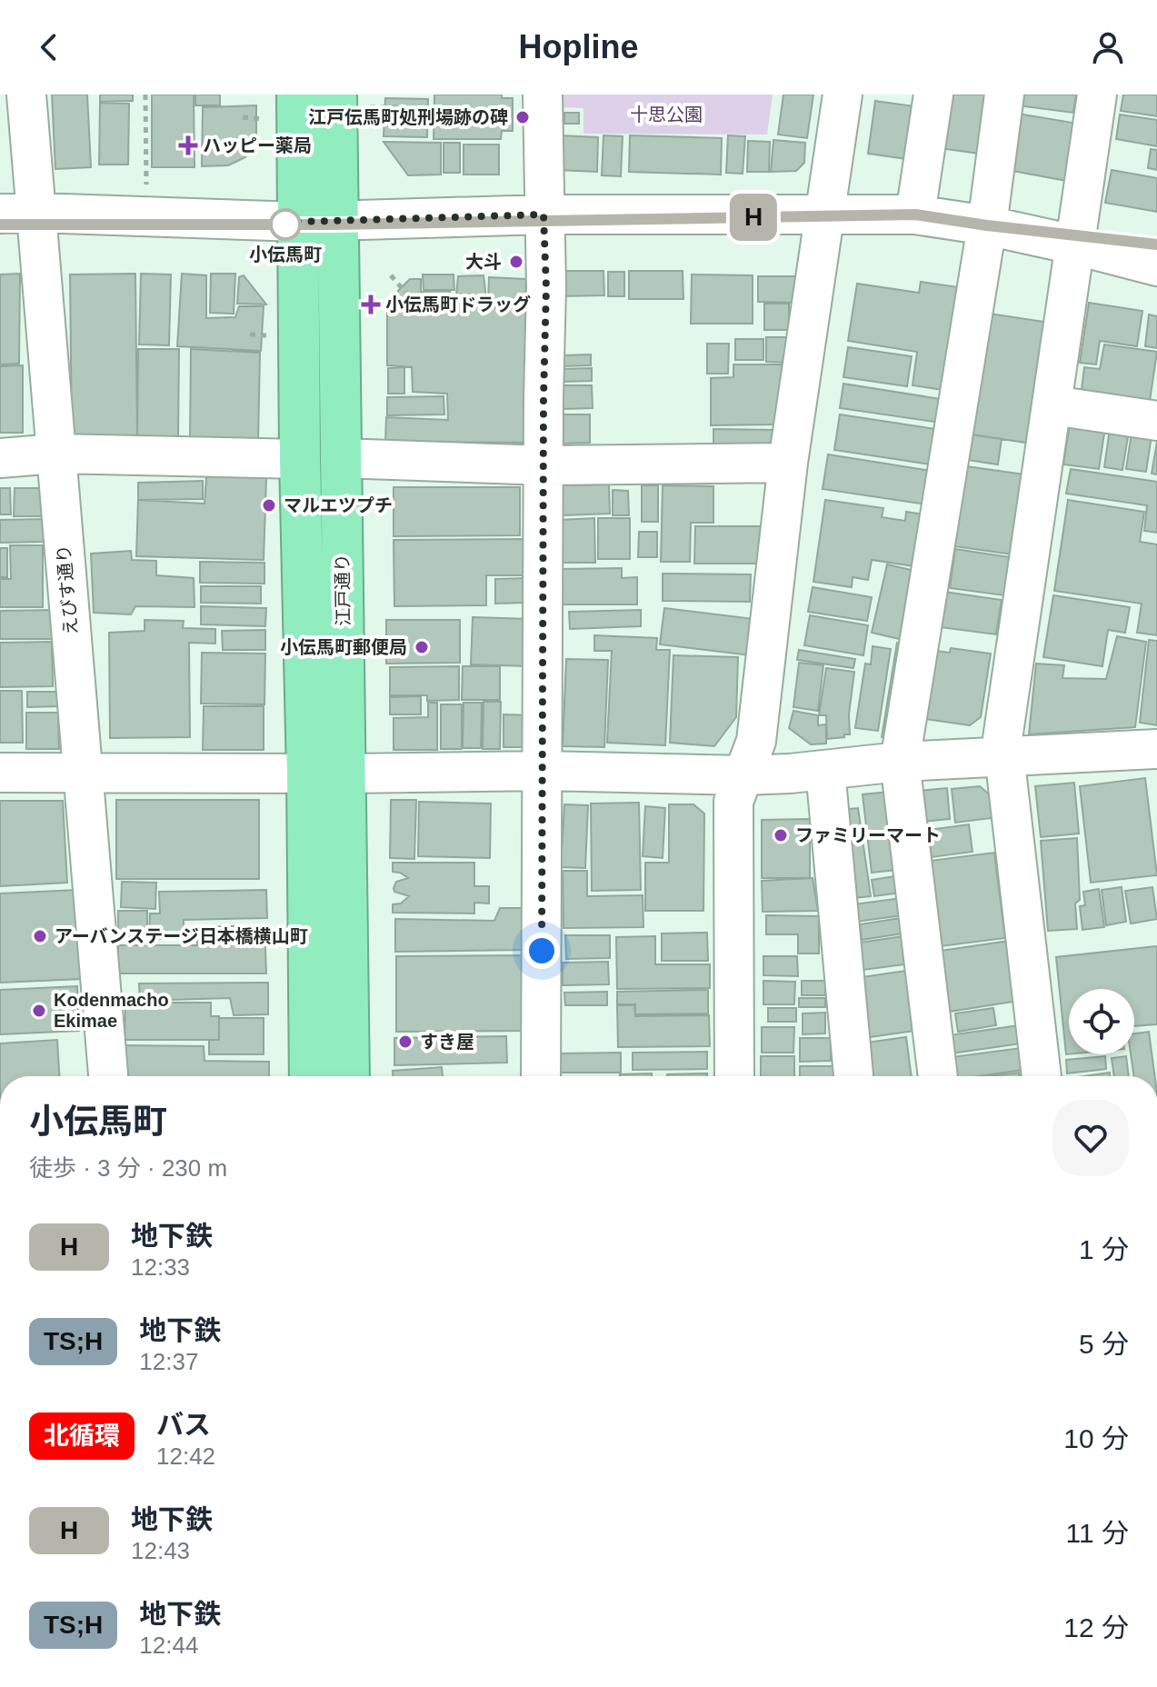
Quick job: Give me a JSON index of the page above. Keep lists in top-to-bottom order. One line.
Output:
{"streets":{"highway":["江戸通り"],"street":["えびす通り"]},"parks":["十思公園"],"places":{"other":["江戸伝馬町処刑場跡の碑","小伝馬町","大斗","マルエツプチ","小伝馬町郵便局","ファミリーマート","アーバンステージ日本橋横山町","Kodenmacho Ekimae","すき屋"],"health":["ハッピー薬局","小伝馬町ドラッグ"]},"lines":["metro line H"],"page":{"header":"Hopline","on_map":"H","heading":["小伝馬町","徒歩 · 3 分 · 230 m"],"list":[{"mark":"H","name":"地下鉄","note":"12:33","value":"1 分"},{"mark":"TS;H","name":"地下鉄","note":"12:37","value":"5 分"},{"mark":"北循環","name":"バス","note":"12:42","value":"10 分"},{"mark":"H","name":"地下鉄","note":"12:43","value":"11 分"},{"mark":"TS;H","name":"地下鉄","note":"12:44","value":"12 分"}]}}
